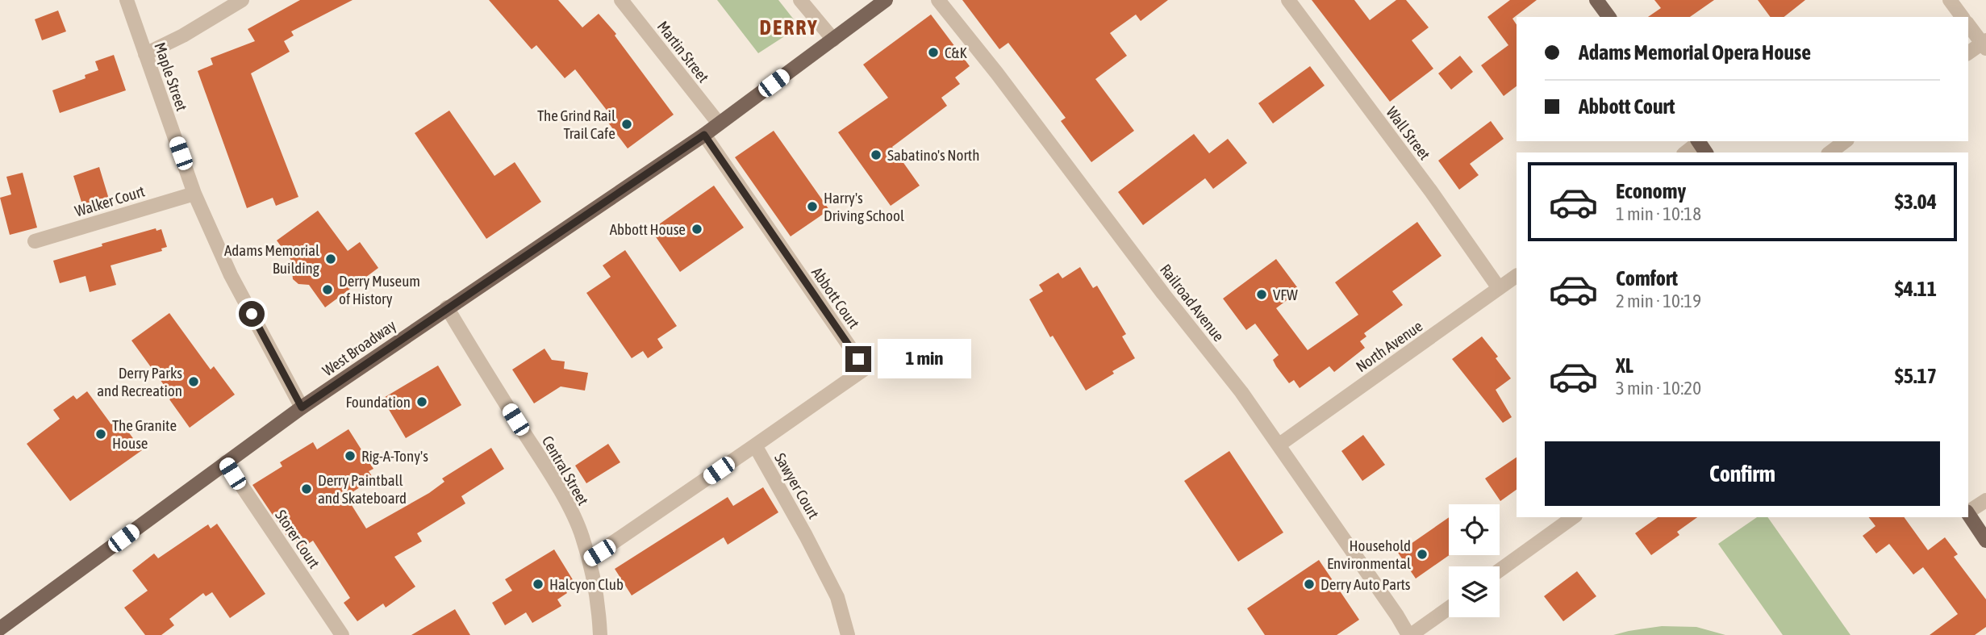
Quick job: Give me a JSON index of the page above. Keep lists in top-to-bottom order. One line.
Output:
{"streets":{"main road":["West Broadway"],"street":["Martin Street","Maple Street","Wall Street","Walker Court","Abbott Court","Railroad Avenue","North Avenue","Central Street","Sawyer Court","Storer Court"]},"crossings":[["Martin Street","West Broadway"],["Maple Street","Walker Court"],["Maple Street","West Broadway"],["Wall Street","North Avenue"],["Abbott Court","West Broadway"],["Abbott Court","Sawyer Court"],["Railroad Avenue","North Avenue"],["West Broadway","Central Street"],["West Broadway","Storer Court"],["Central Street","Sawyer Court"]],"districts":["DERRY"],"places":["C&K","The Grind Rail Trail Cafe","Sabatino's North","Harry's Driving School","Abbott House","Adams Memorial Building","Derry Museum of History","VFW","Derry Parks and Recreation","Foundation","The Granite House","Rig-A-Tony's","Derry Paintball and Skateboard","Household Environmental","Halcyon Club","Derry Auto Parts"],"page":{"banner":["Adams Memorial Opera House","Abbott Court"],"list":[{"name":"Economy","note":"1 min · 10:18","value":"$3.04"},{"name":"Comfort","note":"2 min · 10:19","value":"$4.11"},{"name":"XL","note":"3 min · 10:20","value":"$5.17"}],"bubble":"1 min","buttons":"Confirm"}}
